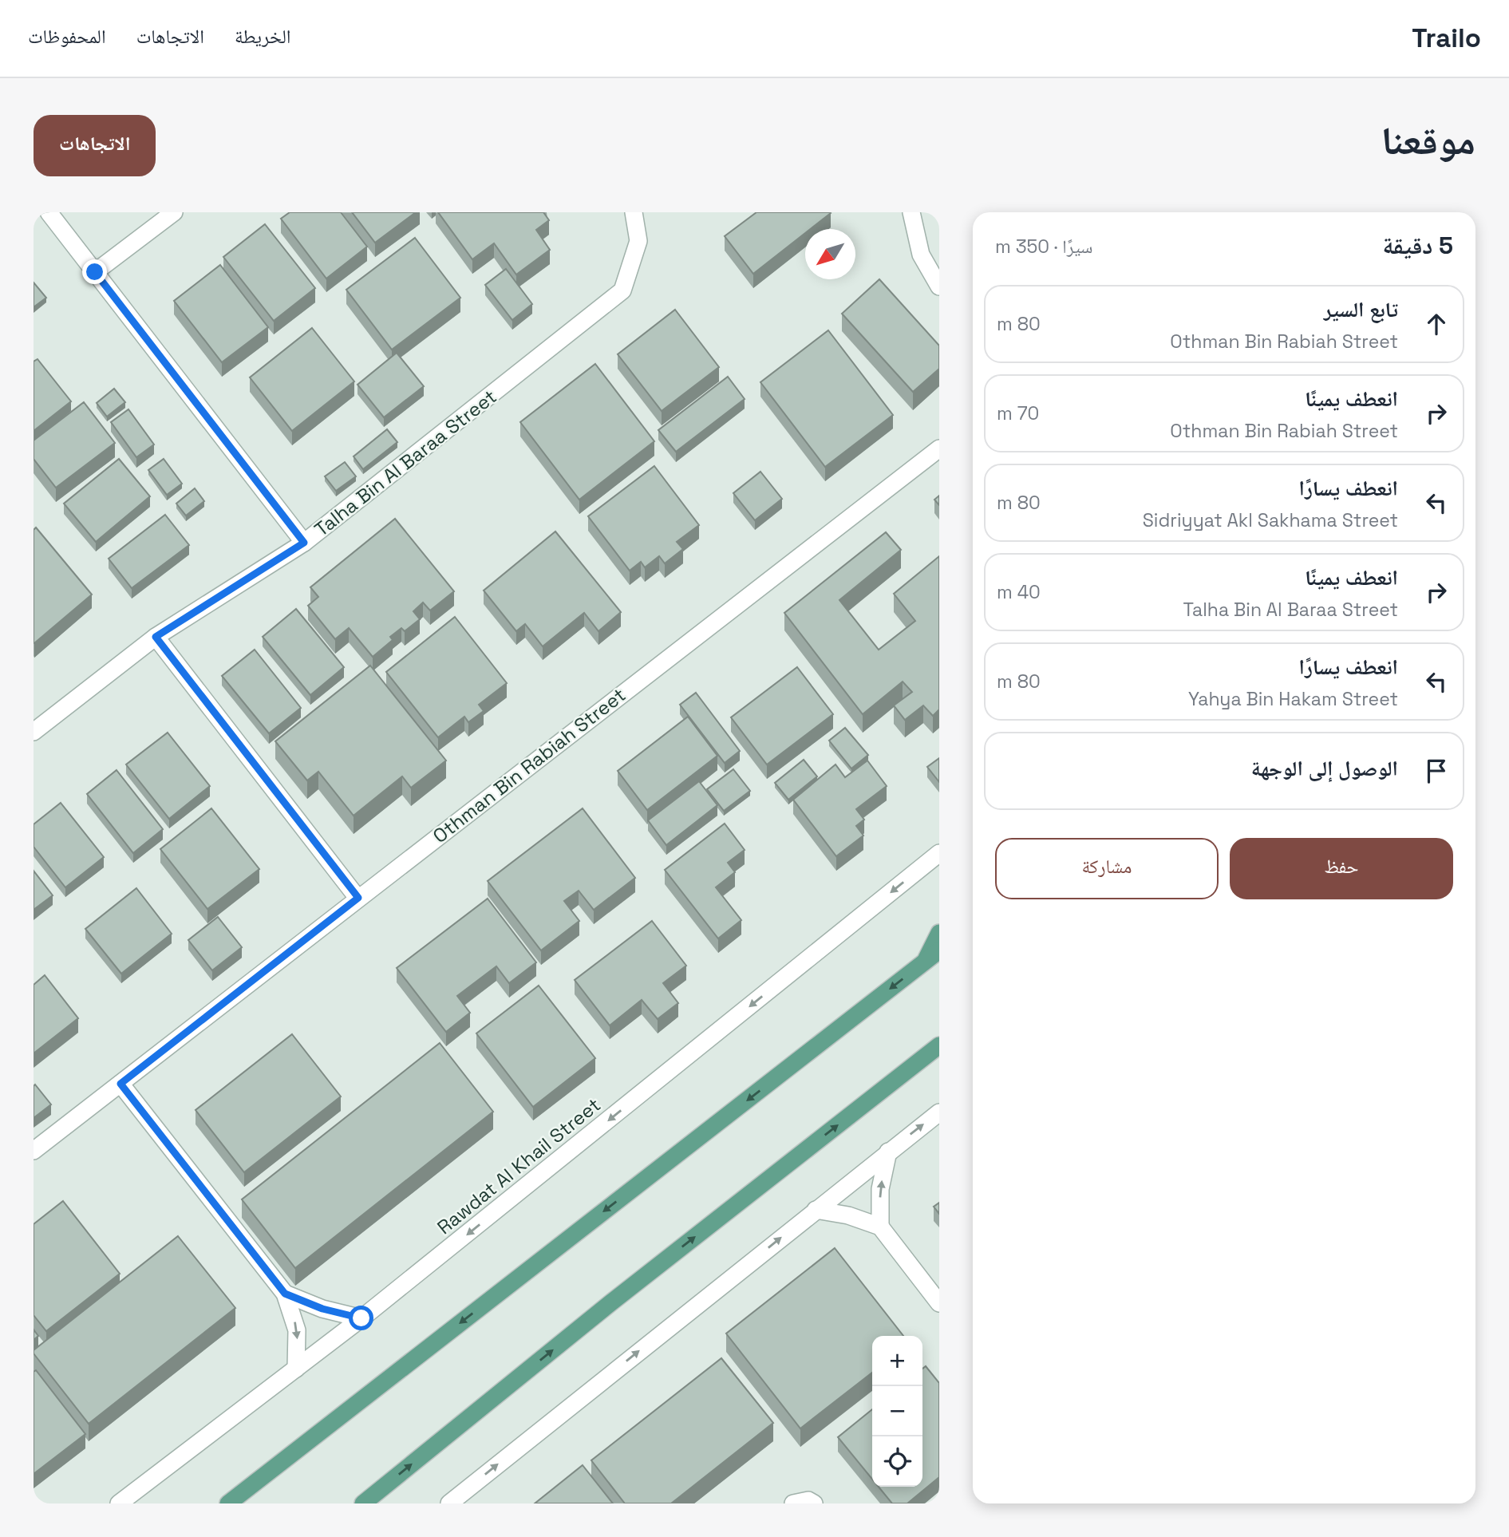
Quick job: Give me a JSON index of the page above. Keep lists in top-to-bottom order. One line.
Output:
{"streets":{"street":["Talha Bin Al Baraa Street","Othman Bin Rabiah Street","Rawdat Al Khail Street"]},"one_way":["Rawdat Al Khail Street"],"north":"bottom left","page":{"header":"Trailo","nav":["الخريطة","الاتجاهات","المحفوظات"],"title":"موقعنا","buttons":["الاتجاهات",["حفظ","مشاركة"]],"heading":["5 دقيقة","سيرًا · 350 m"],"list":[["تابع السير","Othman Bin Rabiah Street","80 m"],["انعطف يمينًا","Othman Bin Rabiah Street","70 m"],["انعطف يسارًا","Sidriyyat Akl Sakhama Street","80 m"],["انعطف يمينًا","Talha Bin Al Baraa Street","40 m"],["انعطف يسارًا","Yahya Bin Hakam Street","80 m"],"الوصول إلى الوجهة"],"map_buttons":["+","−"]}}
